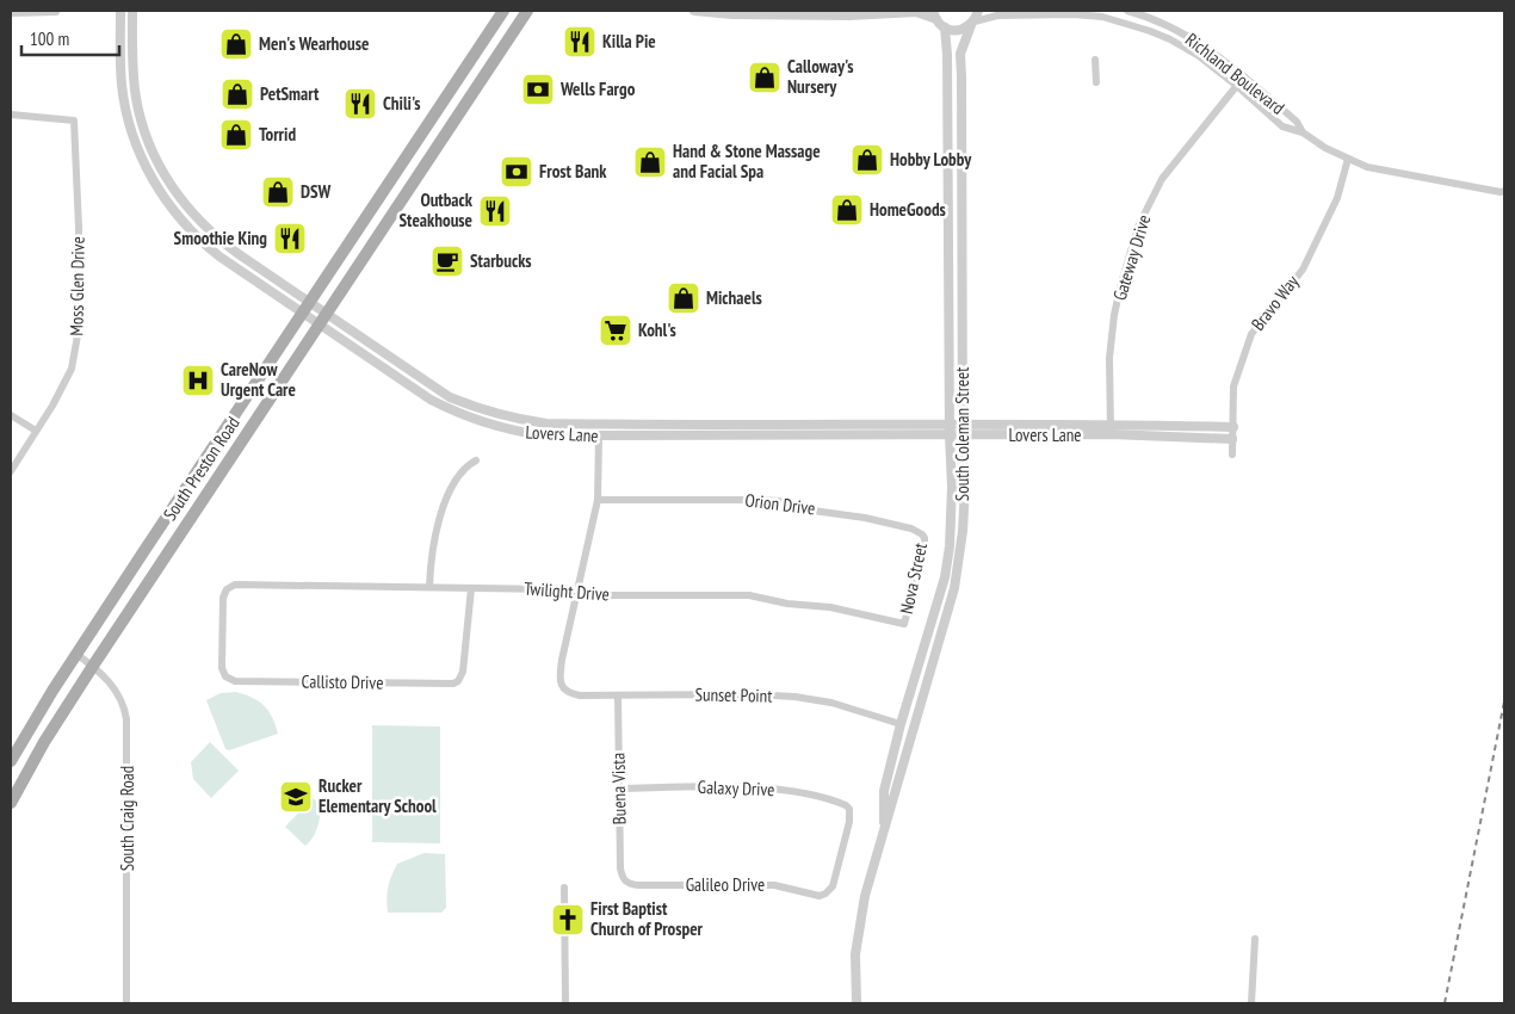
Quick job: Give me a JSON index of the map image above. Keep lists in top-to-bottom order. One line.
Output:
{"streets":{"main road":["South Preston Road"],"street":["Richland Boulevard","Gateway Drive","Moss Glen Drive","Bravo Way","Lovers Lane","South Coleman Street","Orion Drive","Nova Street","Twilight Drive","Callisto Drive","Sunset Point","Buena Vista","Galaxy Drive","South Craig Road","Galileo Drive"]},"crossings":[["Richland Boulevard","Gateway Drive"],["Richland Boulevard","Bravo Way"],["Richland Boulevard","South Coleman Street"],["Gateway Drive","Lovers Lane"],["Bravo Way","Lovers Lane"],["Lovers Lane","South Coleman Street"],["Lovers Lane","South Preston Road"],["South Coleman Street","Sunset Point"],["South Preston Road","South Craig Road"],["Orion Drive","Nova Street"],["Nova Street","Twilight Drive"],["Twilight Drive","Callisto Drive"],["Twilight Drive","Sunset Point"],["Sunset Point","Buena Vista"],["Buena Vista","Galaxy Drive"],["Buena Vista","Galileo Drive"],["Galaxy Drive","Galileo Drive"]],"places":{"restaurant":["Killa Pie","Chili's","Outback Steakhouse","Smoothie King"],"shop":["Men's Wearhouse","Calloway's Nursery","PetSmart","Torrid","Hobby Lobby","Hand & Stone Massage and Facial Spa","DSW","HomeGoods","Michaels"],"bank":["Wells Fargo","Frost Bank"],"cafe":["Starbucks"],"supermarket":["Kohl's"],"hospital":["CareNow Urgent Care"],"school or university":["Rucker Elementary School"],"church":["First Baptist Church of Prosper"]},"scale_bar":"100 m"}
